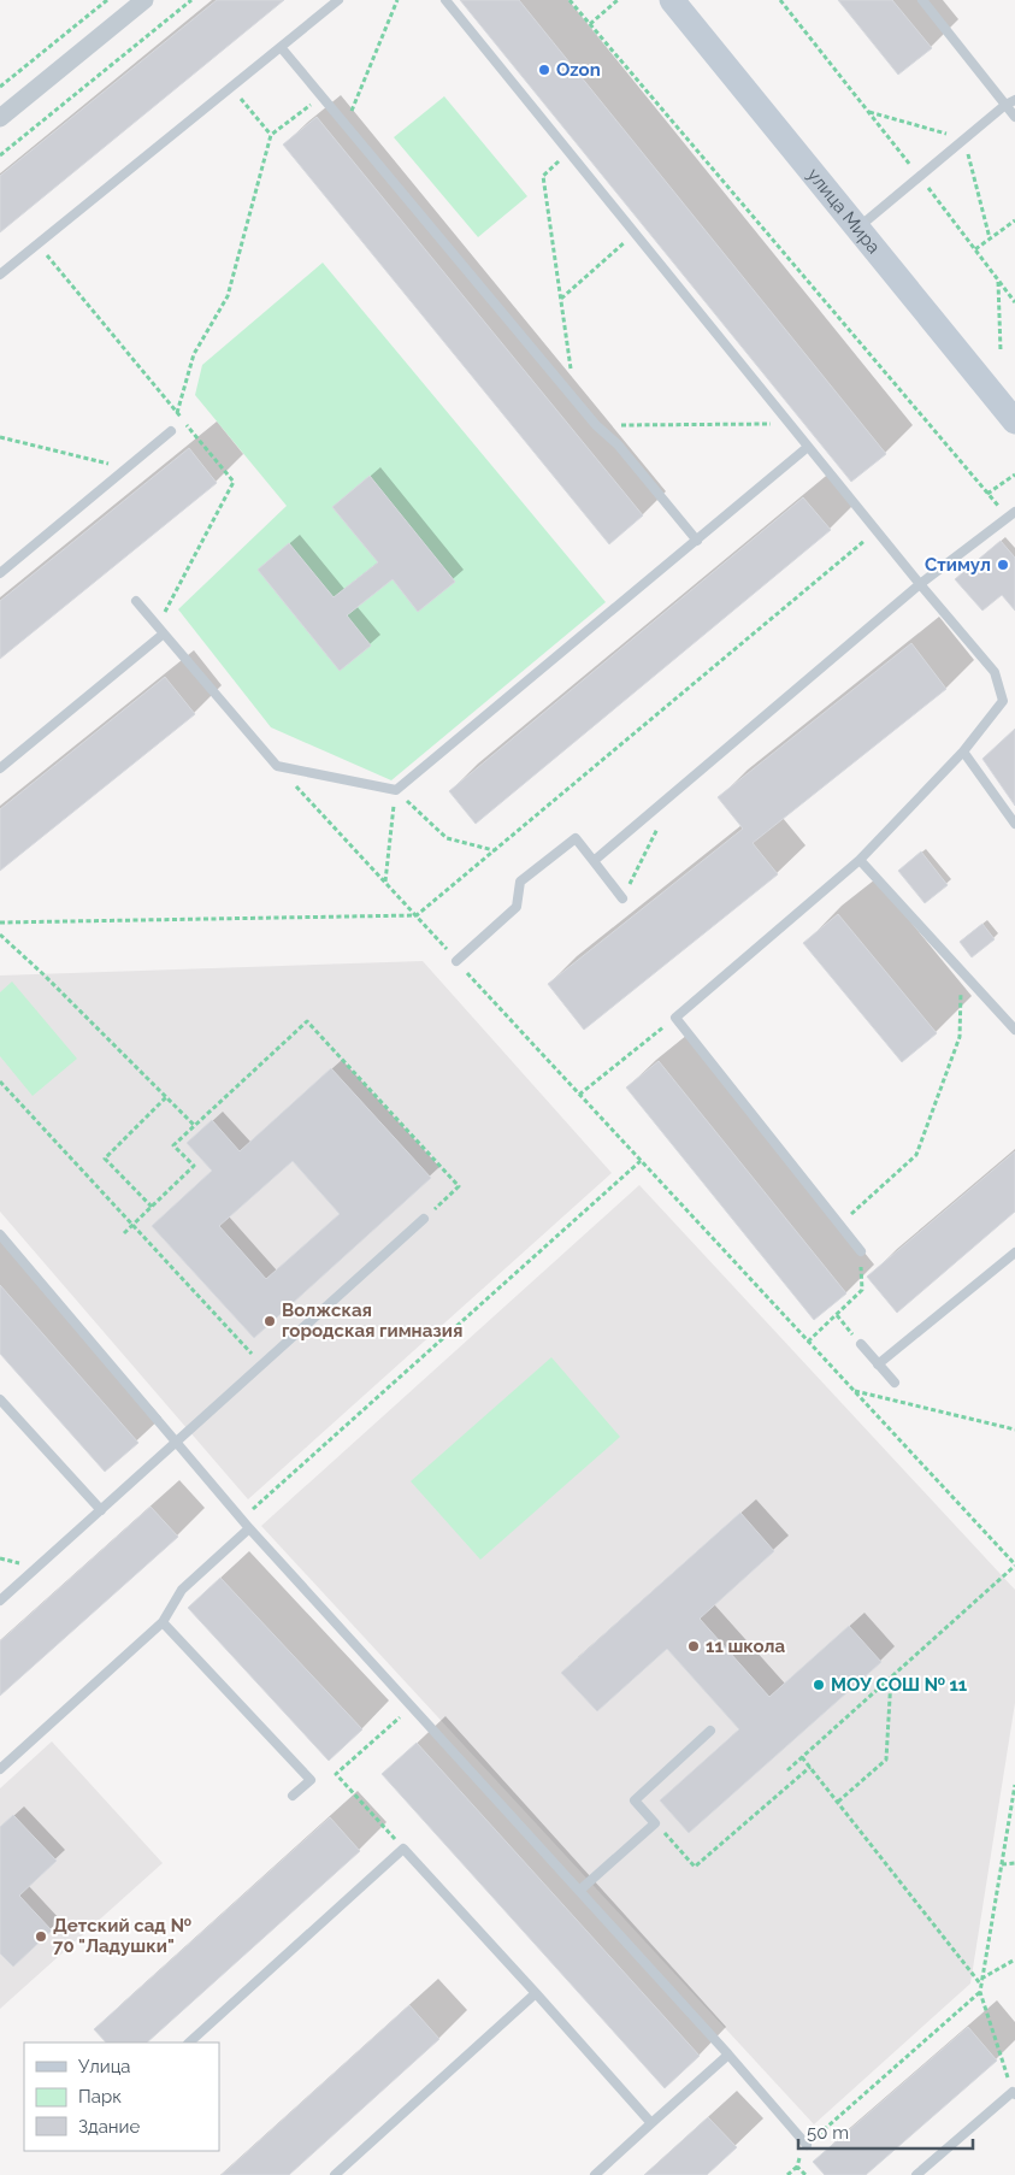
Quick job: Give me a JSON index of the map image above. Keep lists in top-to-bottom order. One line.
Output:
{"streets":{"street":["улица Мира"]},"places":["Ozon","Стимул","Волжская городская гимназия","11 школа","МОУ СОШ № 11","Детский сад № 70 \"Ладушки\""],"legend":["Улица","Парк","Здание"],"scale_bar":"50 m"}
